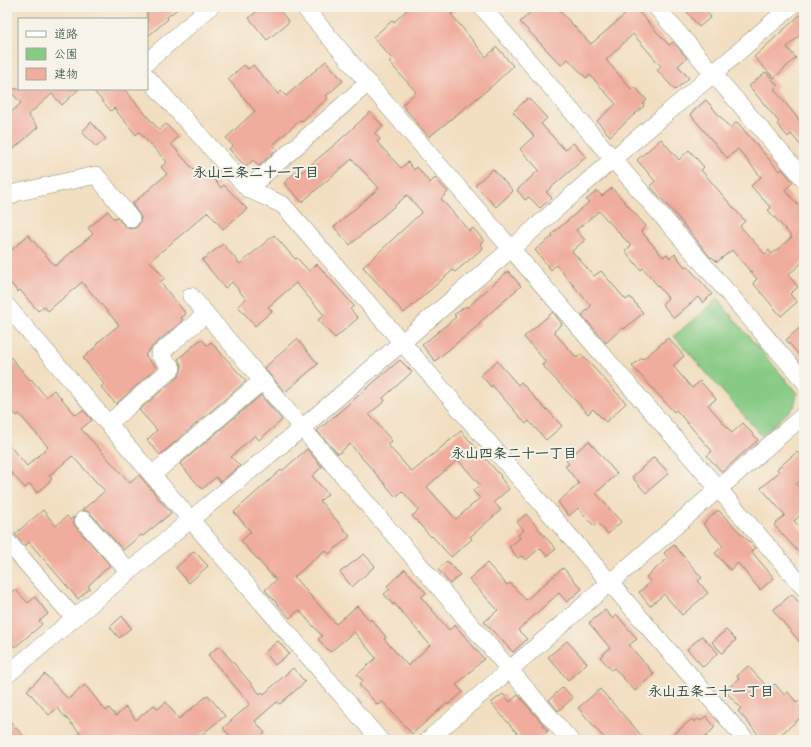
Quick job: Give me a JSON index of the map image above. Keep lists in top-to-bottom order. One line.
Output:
{"districts":["永山三条二十一丁目","永山四条二十一丁目","永山五条二十一丁目"],"legend":["道路","公園","建物"]}
